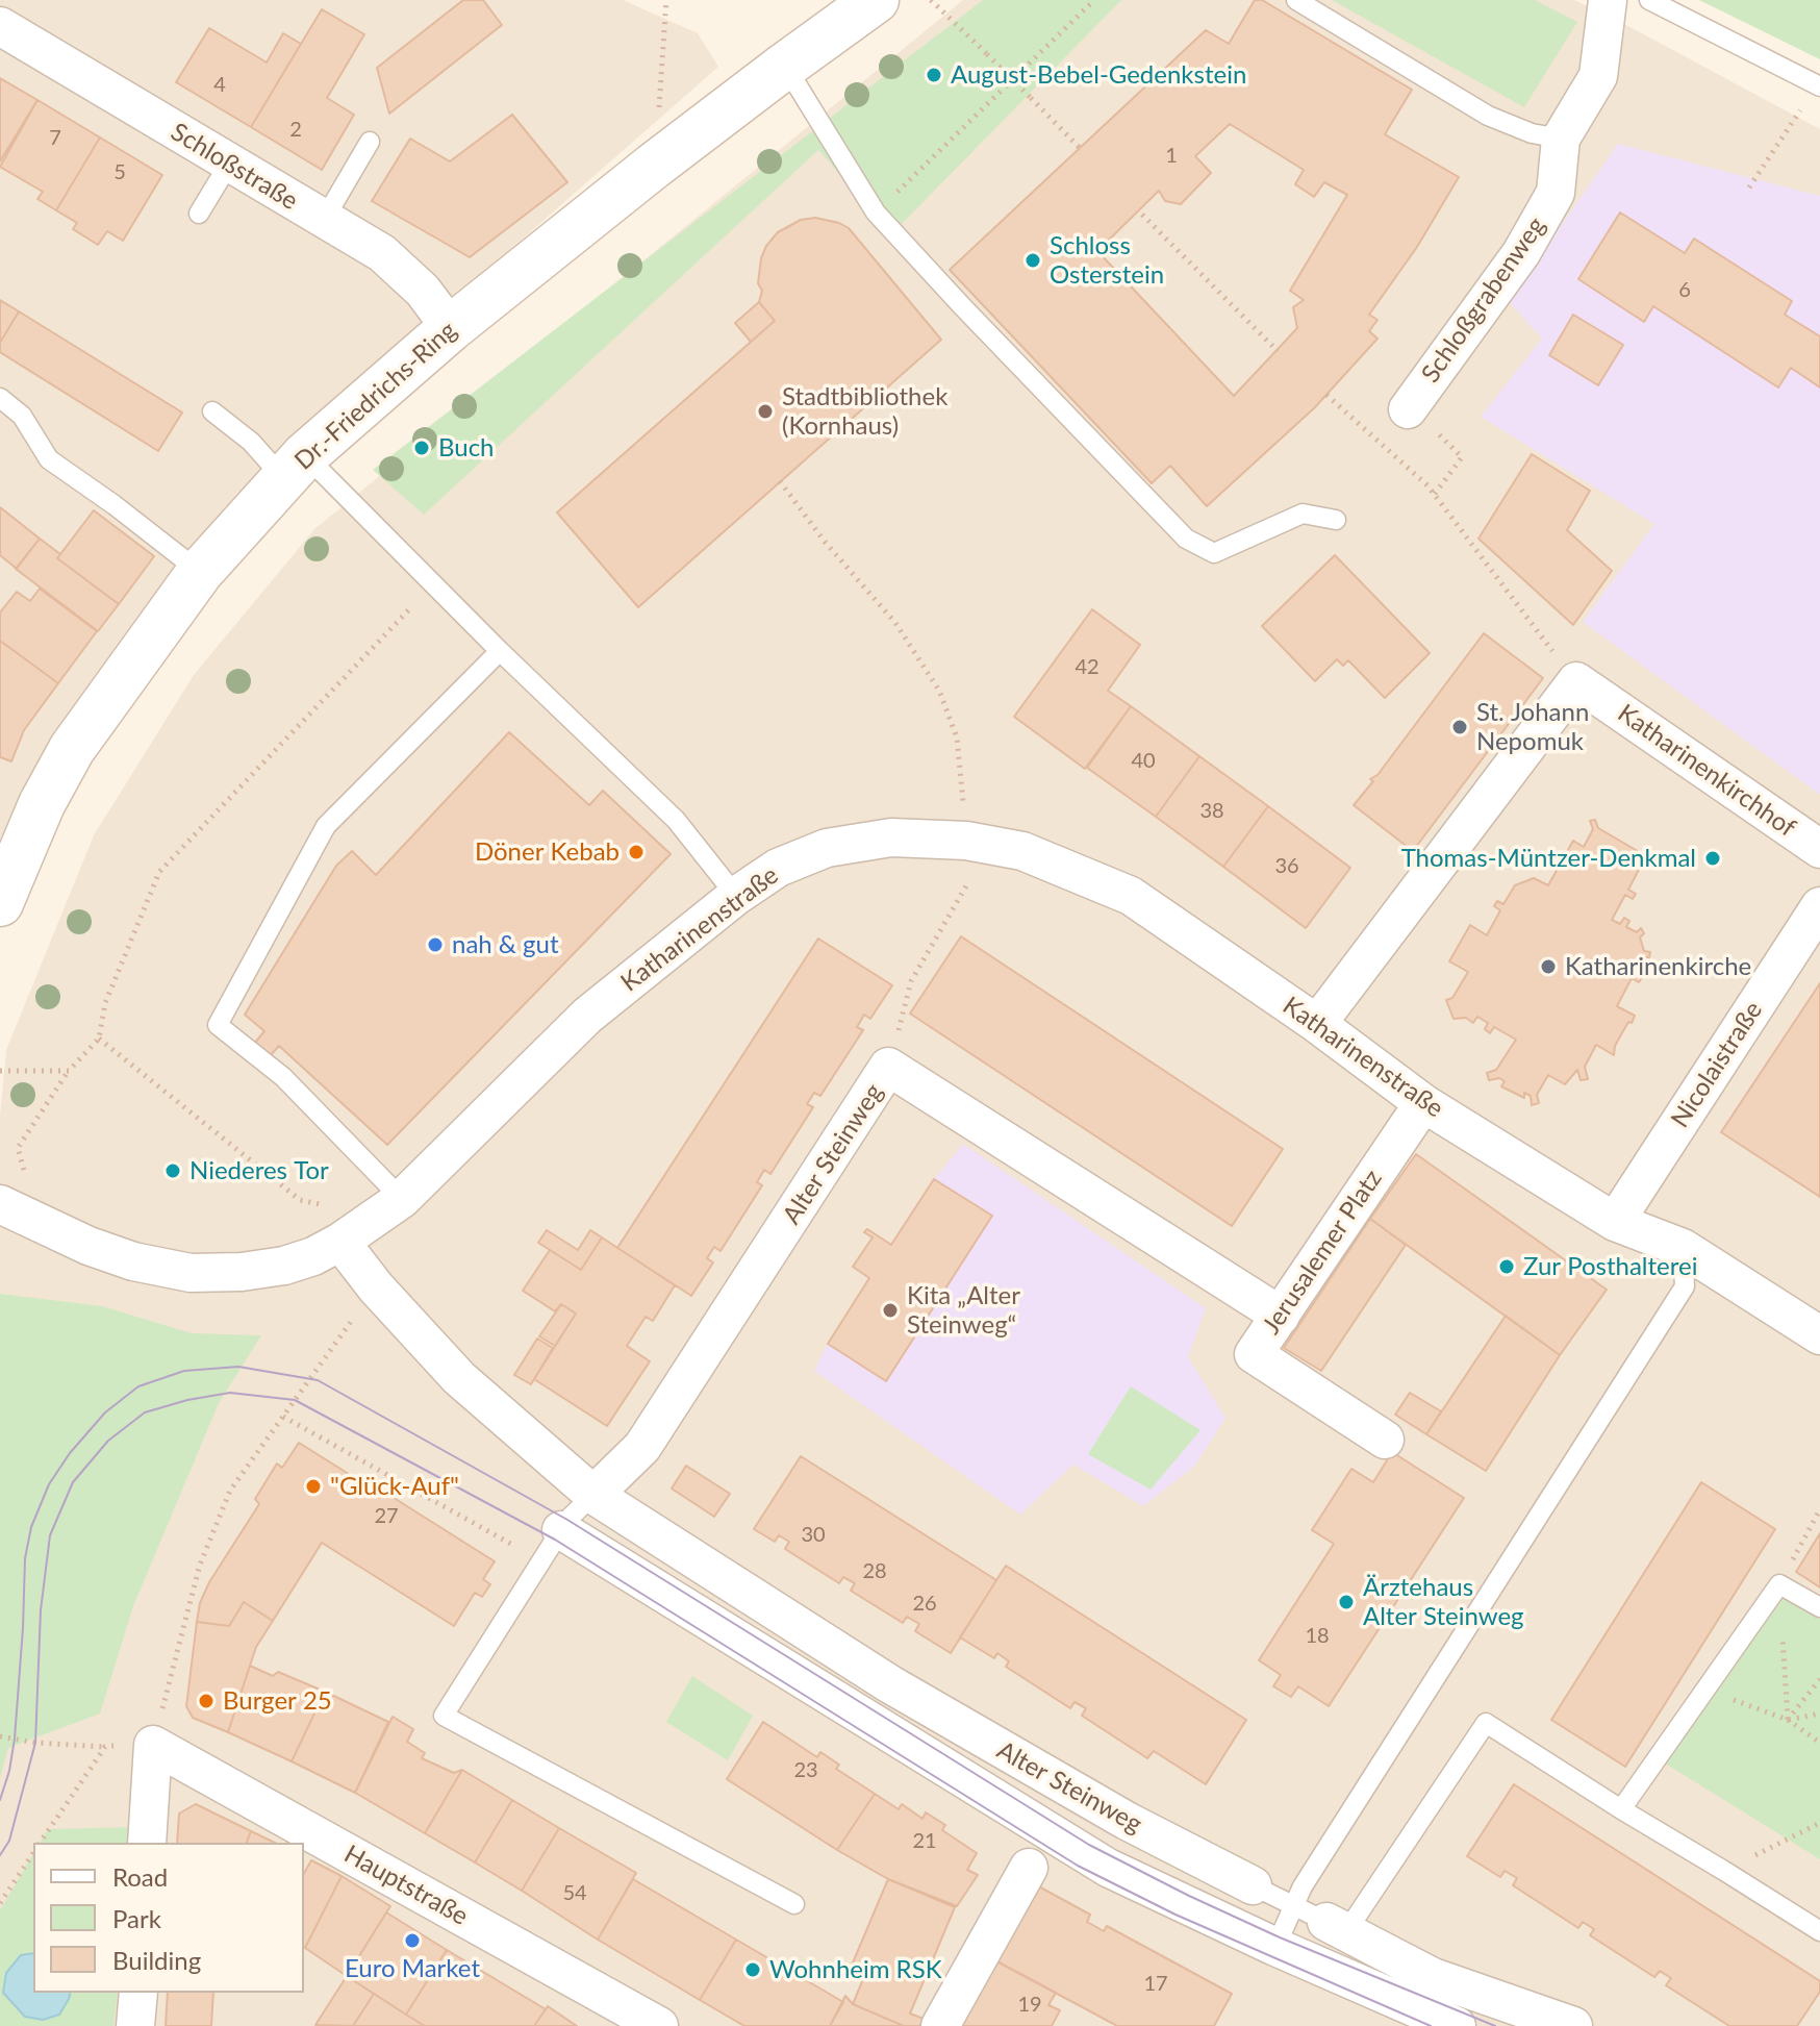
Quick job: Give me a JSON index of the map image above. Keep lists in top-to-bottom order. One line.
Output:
{"streets":{"main road":["Dr.-Friedrichs-Ring"],"street":["Schloßstraße","Schloßgrabenweg","Katharinenkirchhof","Katharinenstraße","Nicolaistraße","Alter Steinweg","Jerusalemer Platz","Hauptstraße"]},"crossings":[["Schloßstraße","Dr.-Friedrichs-Ring"],["Katharinenstraße","Nicolaistraße"],["Katharinenstraße","Alter Steinweg"],["Katharinenstraße","Jerusalemer Platz"],["Alter Steinweg","Jerusalemer Platz"]],"places":["August-Bebel-Gedenkstein","Schloss Osterstein","Stadtbibliothek (Kornhaus)","Buch","St. Johann Nepomuk","Döner Kebab","Thomas-Müntzer-Denkmal","nah & gut","Katharinenkirche","Niederes Tor","Zur Posthalterei","Kita „Alter Steinweg“","\"Glück-Auf\"","Ärztehaus Alter Steinweg","Burger 25","Euro Market","Wohnheim RSK"],"house_numbers":["4","2","7","1","5","6","42","40","38","36","27","30","28","26","18","23","21","54","17","19"],"legend":["Road","Park","Building"]}
